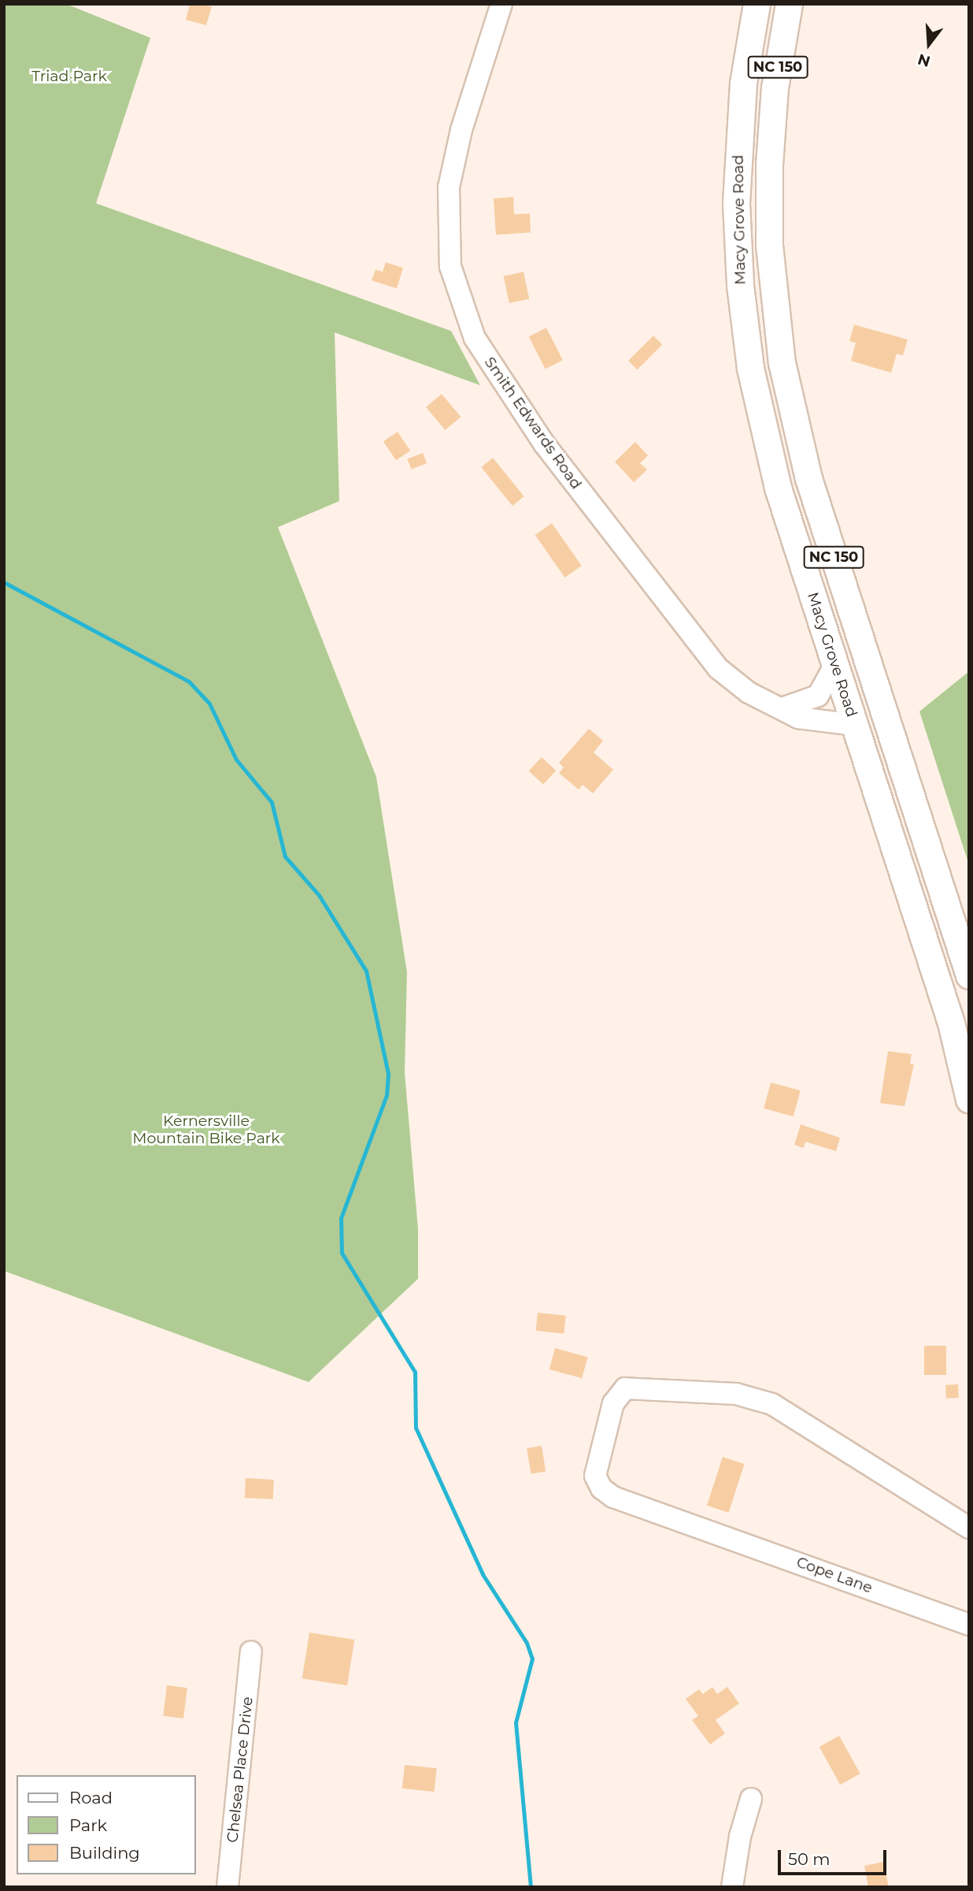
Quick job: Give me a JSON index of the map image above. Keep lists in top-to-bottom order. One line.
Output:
{"streets":{"main road":["NC 150","Macy Grove Road"],"street":["Smith Edwards Road","Cope Lane","Chelsea Place Drive"]},"crossings":[["Macy Grove Road","Smith Edwards Road"]],"parks":["Triad Park","Kernersville Mountain Bike Park"],"legend":["Road","Park","Building"],"scale_bar":"50 m","north":"bottom"}
